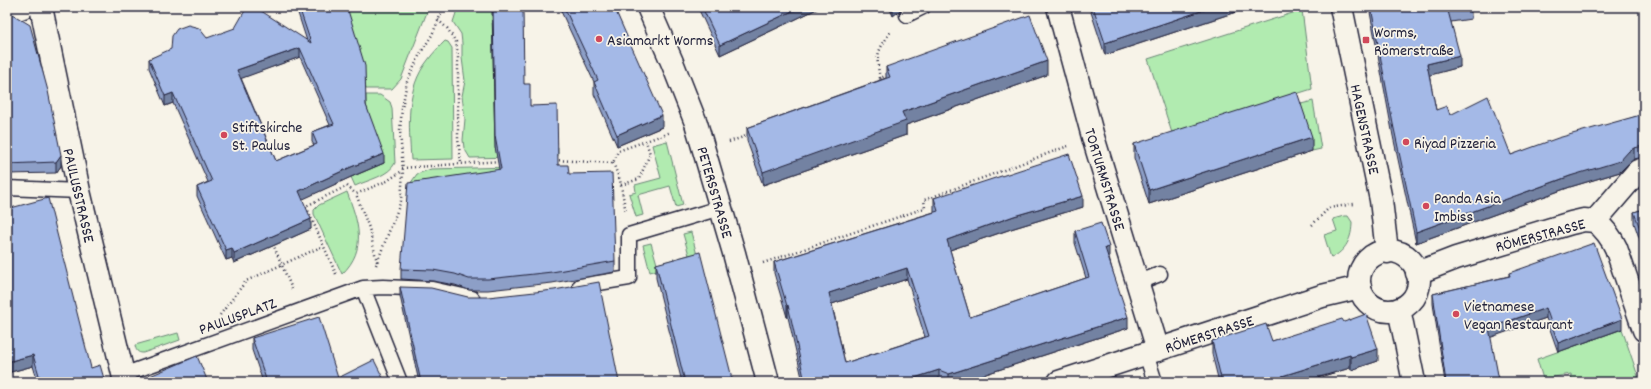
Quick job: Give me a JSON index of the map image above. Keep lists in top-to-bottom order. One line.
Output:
{"streets":{"street":["HAGENSTRASSE","TORTURMSTRASSE","PETERSSTRASSE","PAULUSSTRASSE","RÖMERSTRASSE"],"lane":["PAULUSPLATZ"]},"crossings":[["HAGENSTRASSE","RÖMERSTRASSE"],["TORTURMSTRASSE","RÖMERSTRASSE"],["PAULUSSTRASSE","PAULUSPLATZ"]],"places":{"other":["Asiamarkt Worms","Stiftskirche St. Paulus","Riyad Pizzeria","Panda Asia Imbiss","Vietnamese Vegan Restaurant"],"transit":["Worms, Römerstraße"]}}
